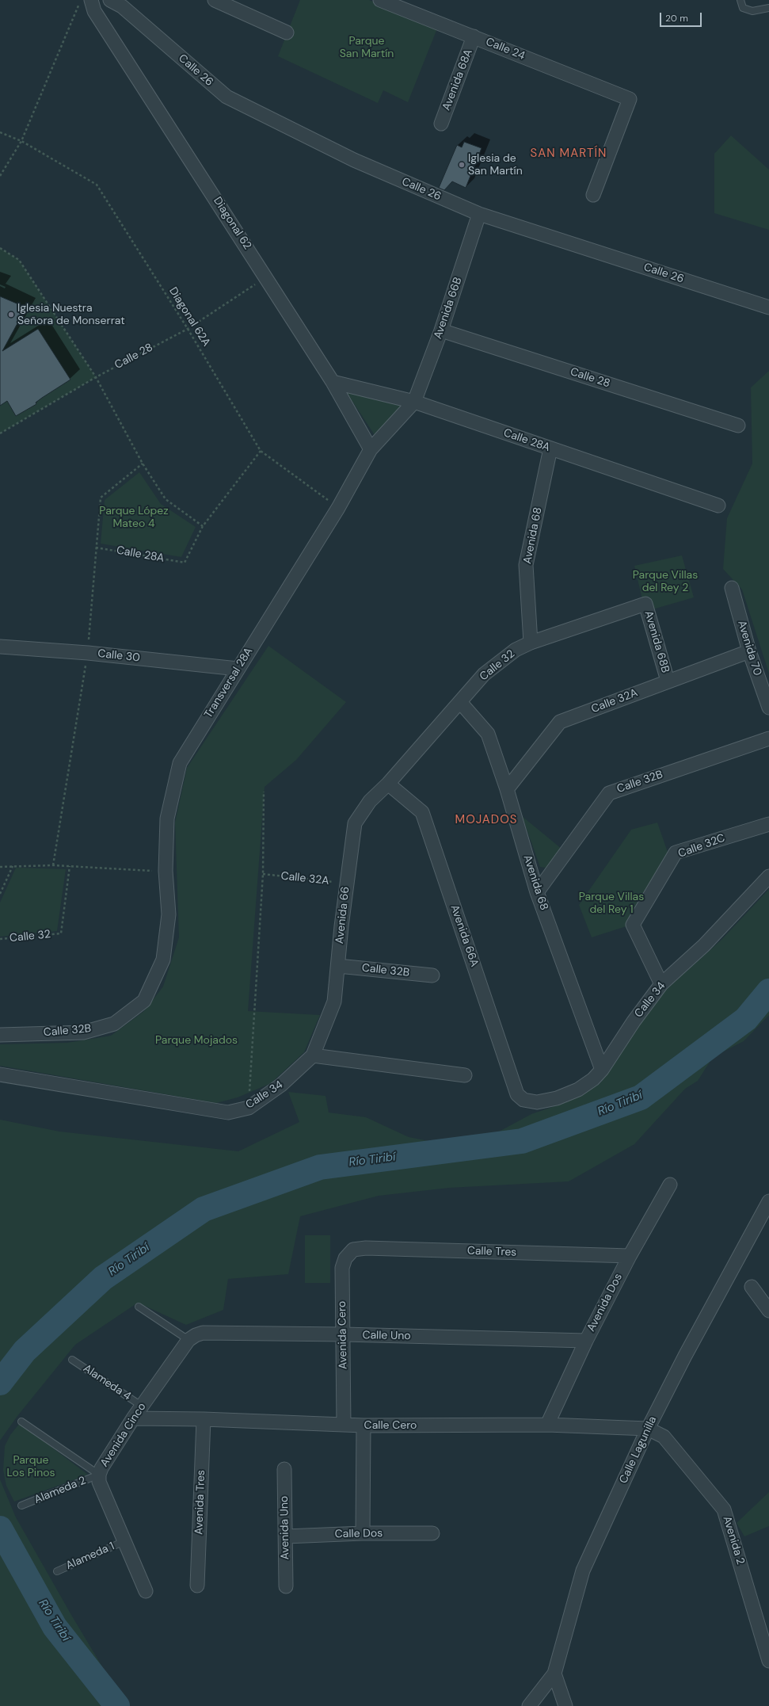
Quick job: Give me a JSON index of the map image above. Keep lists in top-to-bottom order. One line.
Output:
{"streets":{"street":["Calle 24","Calle 26","Avenida 68A","Diagonal 62","Avenida 66B","Calle 28","Calle 28A","Avenida 68","Avenida 68B","Avenida 70","Calle 30","Calle 32","Transversal 28A","Calle 32A","Calle 32B","Calle 32C","Avenida 66","Avenida 66A","Calle 34","Calle Tres","Avenida Dos","Avenida Cero","Calle Uno","Calle Cero","Avenida Cinco","Calle Lagunilla","Avenida Tres","Avenida Uno","Calle Dos","Avenida 2"],"lane":["Alameda 4","Alameda 2","Alameda 1"],"path":["Diagonal 62A"]},"crossings":[["Calle 24","Avenida 68A"],["Calle 26","Avenida 66B"],["Diagonal 62","Calle 28"],["Diagonal 62","Calle 28A"],["Diagonal 62","Transversal 28A"],["Avenida 66B","Calle 28"],["Avenida 66B","Calle 28A"],["Avenida 66B","Transversal 28A"],["Diagonal 62A","Calle 28"],["Diagonal 62A","Transversal 28A"],["Calle 28A","Avenida 68"],["Calle 28A","Transversal 28A"],["Avenida 68","Calle 32"],["Avenida 68","Calle 32A"],["Avenida 68","Calle 32B"],["Avenida 68","Calle 34"],["Avenida 68B","Calle 32"],["Avenida 68B","Calle 32A"],["Avenida 70","Calle 32A"],["Calle 30","Transversal 28A"],["Calle 32","Avenida 66"],["Calle 32","Avenida 66A"],["Transversal 28A","Calle 32B"],["Calle 32A","Avenida 66"],["Calle 32B","Avenida 66"],["Calle 32C","Calle 34"],["Avenida 66","Avenida 66A"],["Avenida 66","Calle 34"],["Avenida 66A","Calle 34"],["Calle Tres","Avenida Dos"],["Calle Tres","Avenida Cero"],["Avenida Dos","Calle Uno"],["Avenida Dos","Calle Cero"],["Avenida Cero","Calle Uno"],["Avenida Cero","Calle Cero"],["Calle Uno","Avenida Cinco"],["Alameda 4","Avenida Cinco"],["Calle Cero","Avenida Cinco"],["Calle Cero","Calle Lagunilla"],["Calle Cero","Avenida Tres"],["Calle Cero","Avenida 2"],["Avenida Cinco","Alameda 2"],["Avenida Cinco","Alameda 1"],["Calle Lagunilla","Avenida 2"],["Avenida Uno","Calle Dos"]],"districts":["SAN MARTÍN","MOJADOS"],"water":["Río Tiribí"],"parks":["Parque San Martín","Parque López Mateo 4","Parque Villas del Rey 2","Parque Villas del Rey 1","Parque Mojados","Parque Los Pinos"],"places":["Iglesia de San Martín","Iglesia Nuestra Señora de Monserrat"],"scale_bar":"20 m"}
